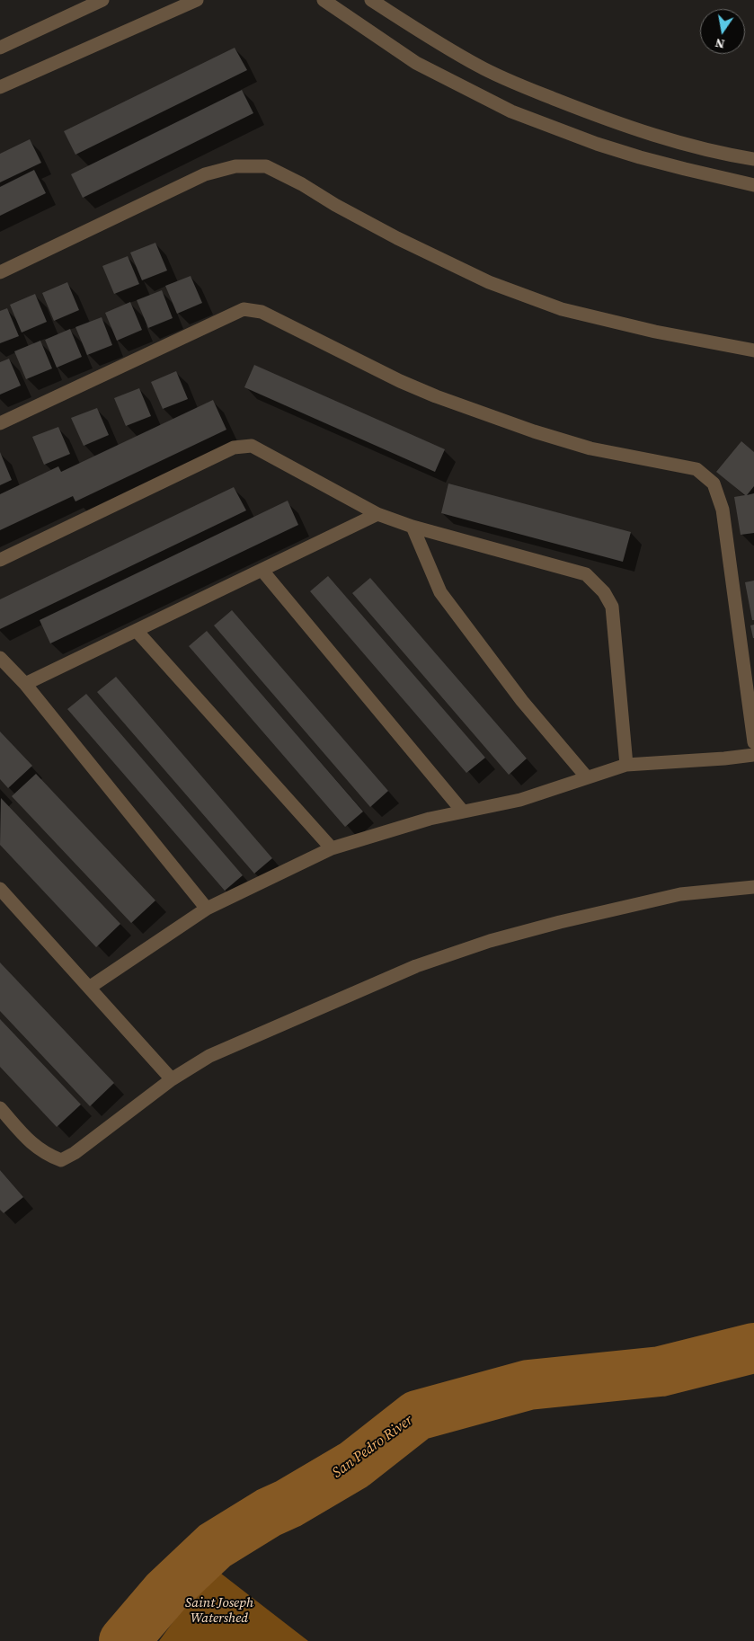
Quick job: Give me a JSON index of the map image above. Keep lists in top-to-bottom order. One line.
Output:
{"water":["San Pedro River"],"parks":["Saint Joseph Watershed"],"north":"bottom"}
